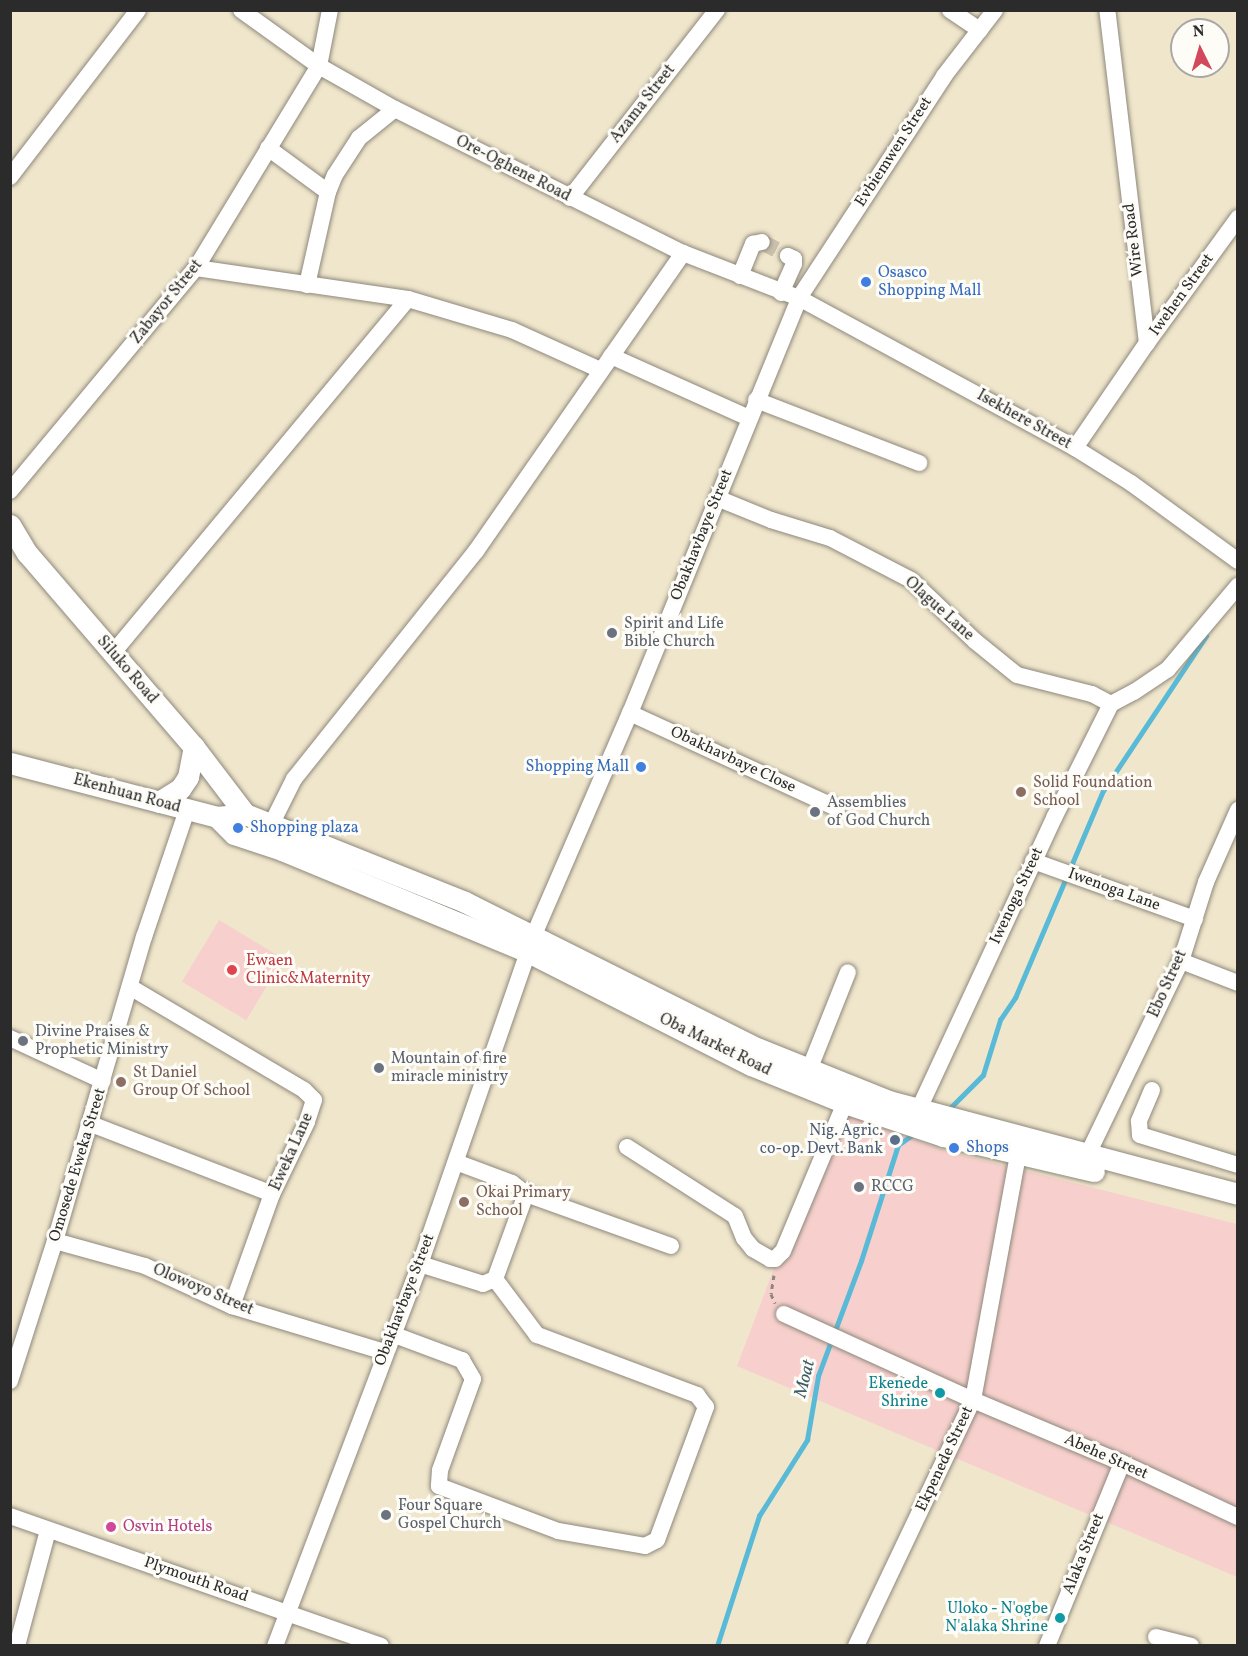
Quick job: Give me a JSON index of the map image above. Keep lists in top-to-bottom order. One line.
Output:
{"streets":{"main road":["Siluko Road","Ekenhuan Road","Oba Market Road"],"street":["Azama Street","Evbiemwen Street","Ore-Oghene Road","Wire Road","Iwehen Street","Zabayor Street","Isekhere Street","Obakhavbaye Street","Olague Lane","Obakhavbaye Close","Iwenoga Lane","Iwenoga Street","Ebo Street","Eweka Lane","Omosede Eweka Street","Olowoyo Street","Abehe Street","Ekpenede Street","Alaka Street","Plymouth Road"]},"crossings":[["Azama Street","Ore-Oghene Road"],["Evbiemwen Street","Ore-Oghene Road"],["Evbiemwen Street","Isekhere Street"],["Evbiemwen Street","Obakhavbaye Street"],["Ore-Oghene Road","Zabayor Street"],["Ore-Oghene Road","Isekhere Street"],["Ore-Oghene Road","Obakhavbaye Street"],["Wire Road","Iwehen Street"],["Isekhere Street","Obakhavbaye Street"],["Obakhavbaye Street","Olague Lane"],["Obakhavbaye Street","Obakhavbaye Close"],["Obakhavbaye Street","Oba Market Road"],["Obakhavbaye Street","Olowoyo Street"],["Obakhavbaye Street","Plymouth Road"],["Olague Lane","Iwenoga Street"],["Siluko Road","Ekenhuan Road"],["Siluko Road","Oba Market Road"],["Ekenhuan Road","Oba Market Road"],["Ekenhuan Road","Omosede Eweka Street"],["Iwenoga Lane","Iwenoga Street"],["Iwenoga Lane","Ebo Street"],["Iwenoga Street","Oba Market Road"],["Ebo Street","Oba Market Road"],["Oba Market Road","Ekpenede Street"],["Eweka Lane","Omosede Eweka Street"],["Eweka Lane","Olowoyo Street"],["Omosede Eweka Street","Olowoyo Street"],["Abehe Street","Ekpenede Street"],["Abehe Street","Alaka Street"]],"water":["Moat"],"places":["Osasco Shopping Mall","Spirit and Life Bible Church","Shopping Mall","Solid Foundation School","Assemblies of God Church","Shopping plaza","Ewaen Clinic&Maternity","Divine Praises & Prophetic Ministry","Mountain of fire miracle ministry","St Daniel Group Of School","Nig. Agric. co-op. Devt. Bank","Shops","RCCG","Okai Primary School","Ekenede Shrine","Four Square Gospel Church","Osvin Hotels","Uloko - N'ogbe N'alaka Shrine"],"north":"top"}
